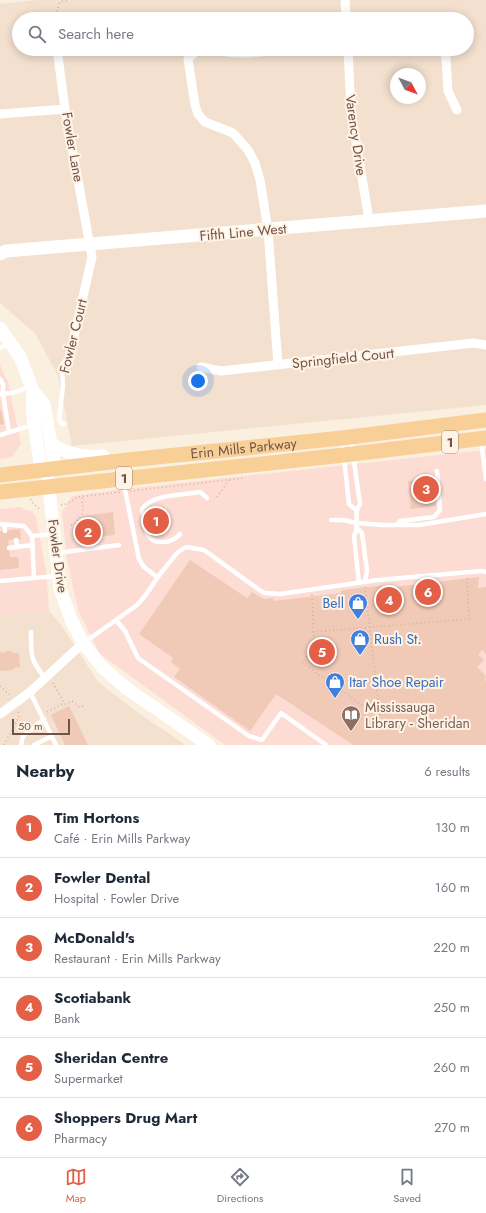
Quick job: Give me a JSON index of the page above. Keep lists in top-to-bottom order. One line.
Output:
{"streets":{"main road":["1","Erin Mills Parkway"],"street":["Varency Drive","Fowler Lane","Fifth Line West","Fowler Court","Springfield Court","Fowler Drive"]},"crossings":[["Varency Drive","Fifth Line West"],["Fowler Lane","Fifth Line West"],["Fowler Lane","Fowler Court"],["Fifth Line West","Fowler Court"],["Erin Mills Parkway","Fowler Drive"]],"places":{"shop":["Bell","Rush St.","Itar Shoe Repair"],"library":["Mississauga Library - Sheridan"]},"scale_bar":"50 m","north":"bottom right","page":{"search":"Search here","pins":["3","1","2","6","4","5"],"scale":"50 m","heading":["Nearby","6 results"],"list":[{"mark":"1","name":"Tim Hortons","note":"Café · Erin Mills Parkway","value":"130 m"},{"mark":"2","name":"Fowler Dental","note":"Hospital · Fowler Drive","value":"160 m"},{"mark":"3","name":"McDonald's","note":"Restaurant · Erin Mills Parkway","value":"220 m"},{"mark":"4","name":"Scotiabank","note":"Bank","value":"250 m"},{"mark":"5","name":"Sheridan Centre","note":"Supermarket","value":"260 m"},{"mark":"6","name":"Shoppers Drug Mart","note":"Pharmacy","value":"270 m"}],"nav":["Map","Directions","Saved"]}}
